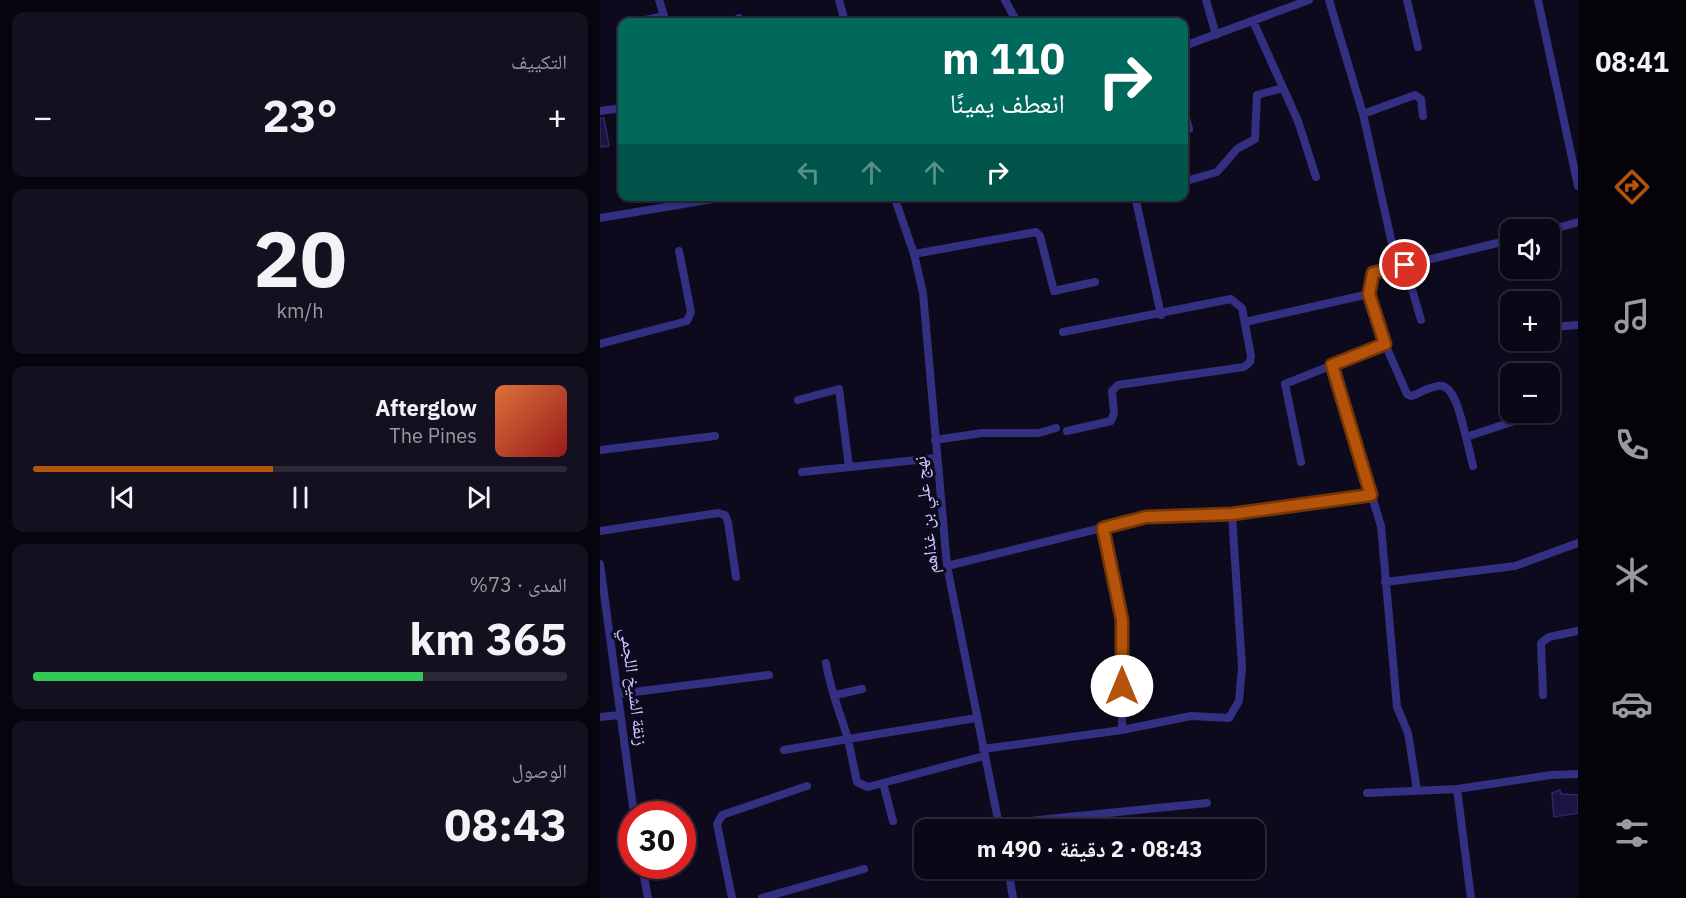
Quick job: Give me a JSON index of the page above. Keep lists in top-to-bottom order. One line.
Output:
{"streets":{"street":["نهج علي بن غذاهم","زنقة الشيخ اللجمي"]},"page":{"tabs":"08:41","tile":["التكييف",["20","km/h"],["المدى · 73%","365 km"],["الوصول","08:43"]],"turn":["110 m","انعطف يمينًا"],"heat":["−","23°","+"],"map_buttons":["+","−"],"song":["Afterglow","The Pines"],"limit":"30","trip":"08:43 · 2 دقيقة · 490 m"}}
